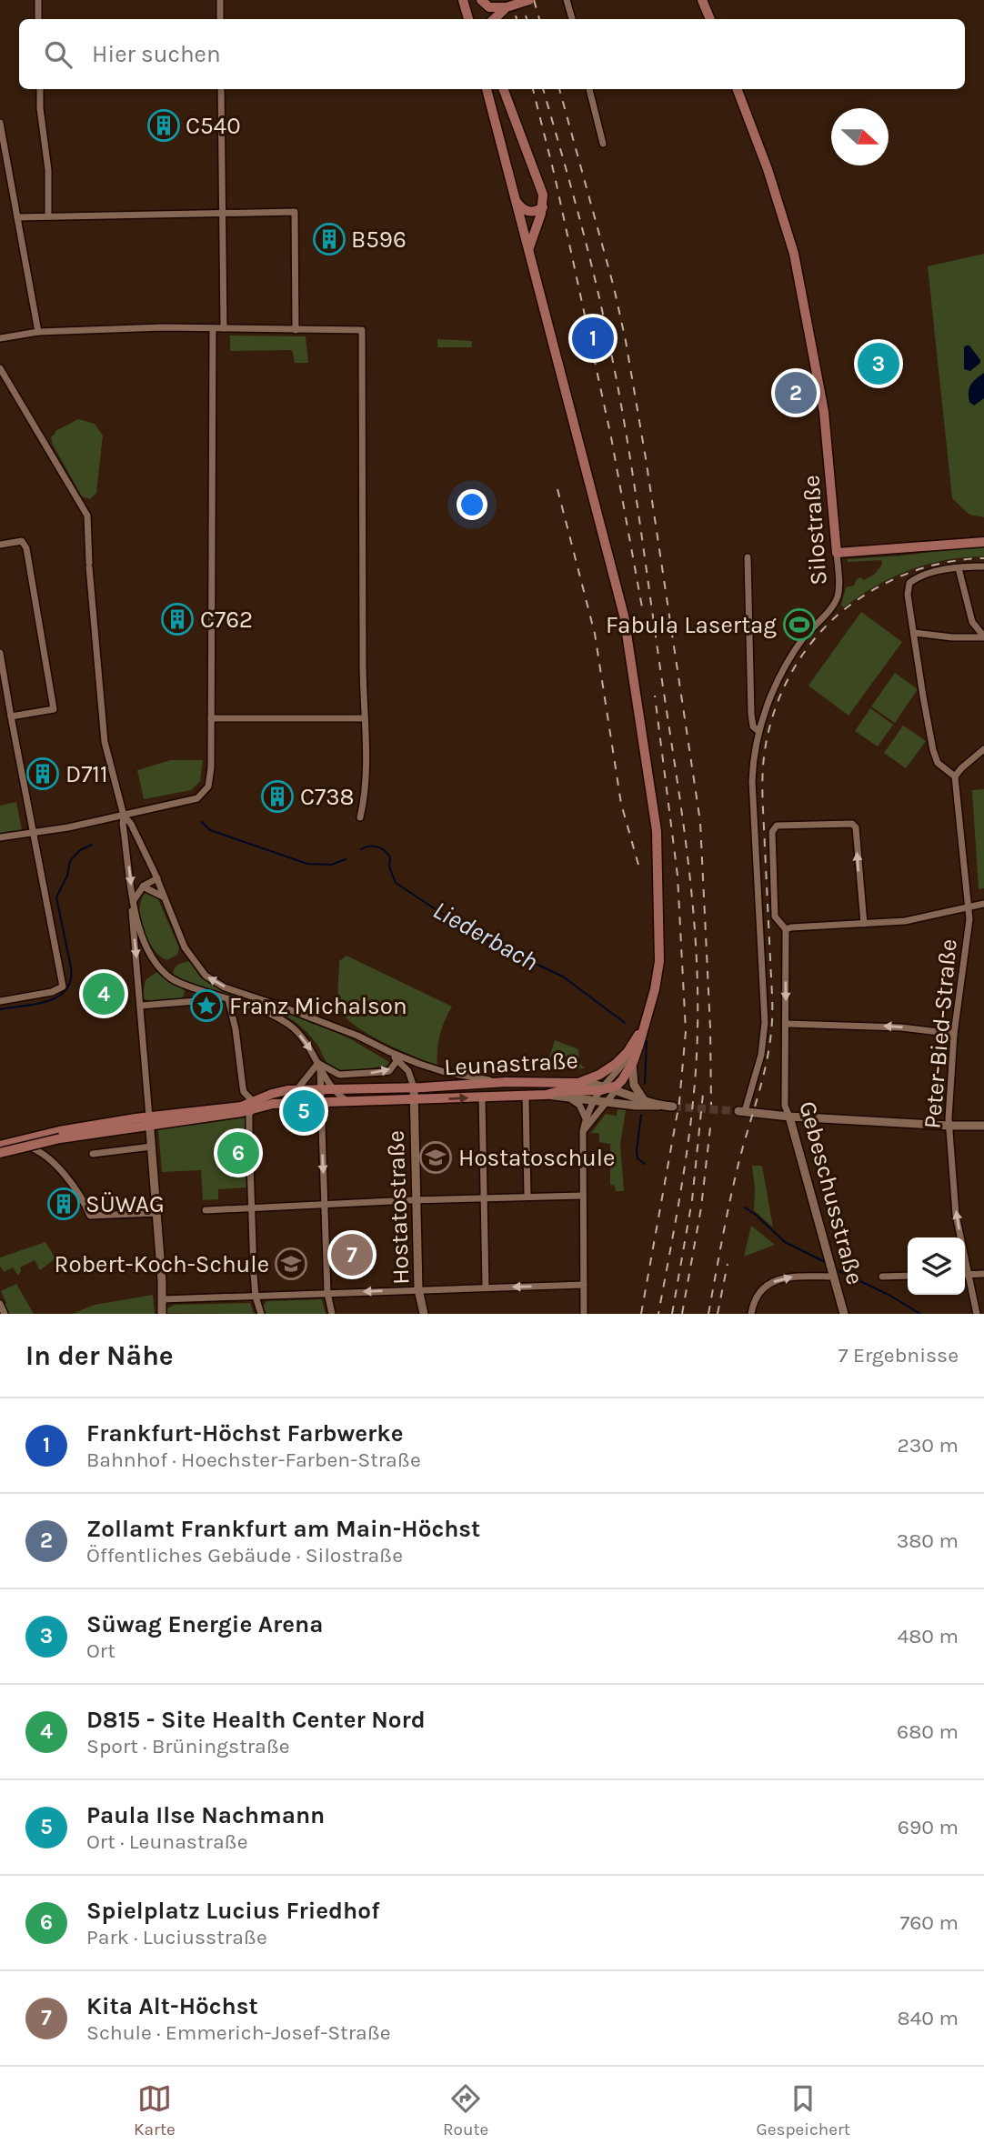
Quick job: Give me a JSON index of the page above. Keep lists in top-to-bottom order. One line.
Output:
{"streets":{"main road":["Silostraße","Leunastraße"],"street":["Peter-Bied-Straße","Gebeschusstraße","Hostatostraße"]},"crossings":[["Leunastraße","Hostatostraße"]],"water":["Liederbach"],"places":{"building":["C540","B596","C762","D711","C738","SÜWAG"],"sports":["Fabula Lasertag"],"place":["Franz Michalson"],"school or university":["Hostatoschule","Robert-Koch-Schule"]},"north":"right","page":{"search":"Hier suchen","pins":["1","3","2","4","5","6","7"],"heading":["In der Nähe","7 Ergebnisse"],"list":[{"mark":"1","name":"Frankfurt-Höchst Farbwerke","note":"Bahnhof · Hoechster-Farben-Straße","value":"230 m"},{"mark":"2","name":"Zollamt Frankfurt am Main-Höchst","note":"Öffentliches Gebäude · Silostraße","value":"380 m"},{"mark":"3","name":"Süwag Energie Arena","note":"Ort","value":"480 m"},{"mark":"4","name":"D815 - Site Health Center Nord","note":"Sport · Brüningstraße","value":"680 m"},{"mark":"5","name":"Paula Ilse Nachmann","note":"Ort · Leunastraße","value":"690 m"},{"mark":"6","name":"Spielplatz Lucius Friedhof","note":"Park · Luciusstraße","value":"760 m"},{"mark":"7","name":"Kita Alt-Höchst","note":"Schule · Emmerich-Josef-Straße","value":"840 m"}],"nav":["Karte","Route","Gespeichert"]}}
